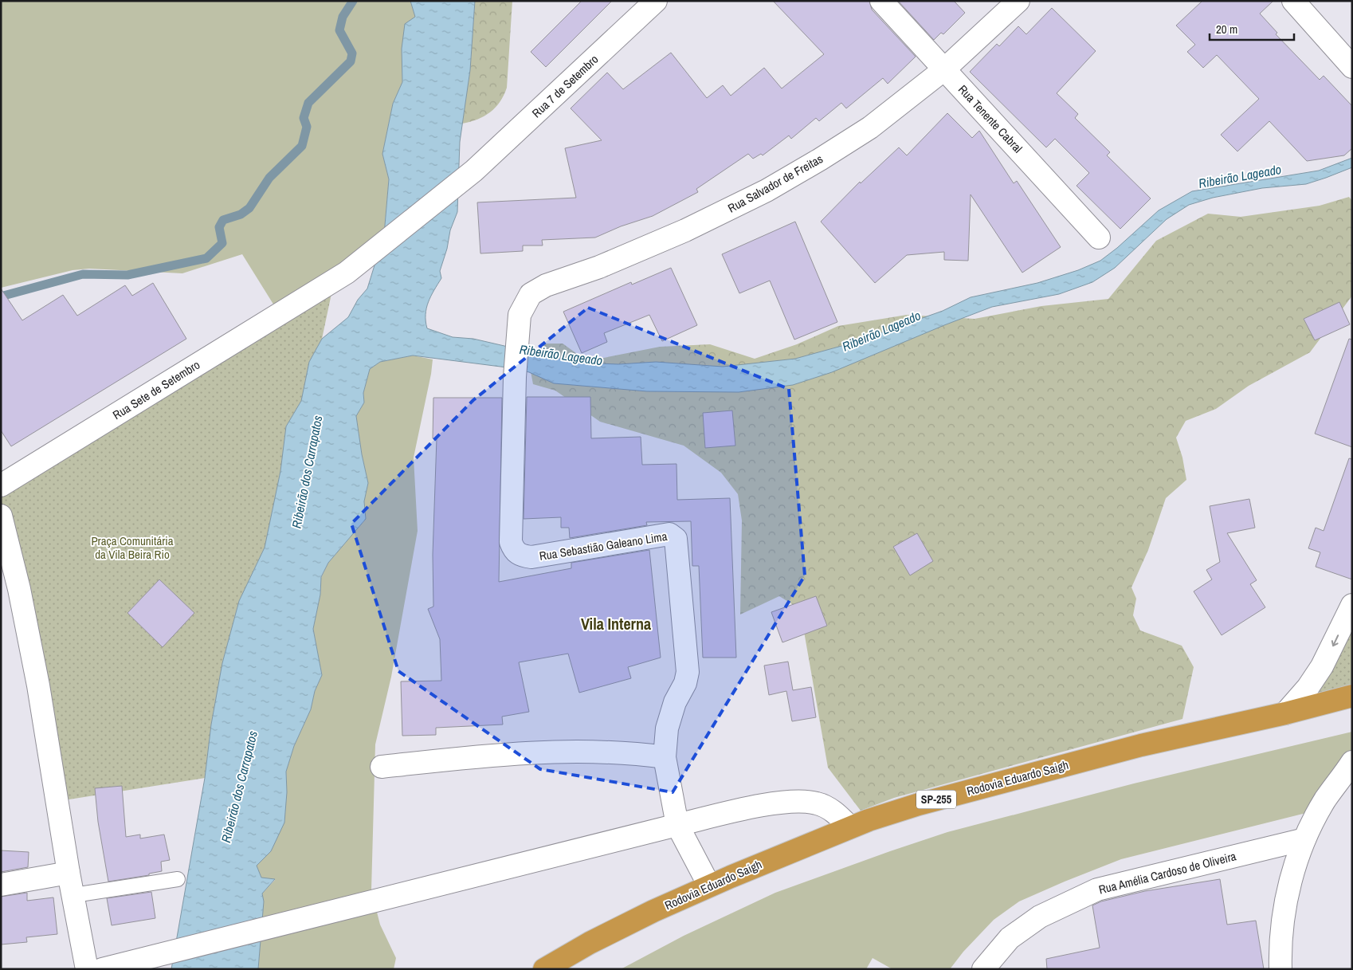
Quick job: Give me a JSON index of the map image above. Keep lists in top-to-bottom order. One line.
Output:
{"streets":{"highway":["Rodovia Eduardo Saigh","SP-255"],"street":["Rua 7 de Setembro","Rua Tenente Cabral","Rua Salvador de Freitas","Rua Sete de Setembro","Rua Sebastião Galeano Lima","Rua Amélia Cardoso de Oliveira"]},"crossings":[["Rua 7 de Setembro","Rua Sete de Setembro"],["Rua Tenente Cabral","Rua Salvador de Freitas"],["Rua Salvador de Freitas","Rua Sebastião Galeano Lima"],["Rua Sebastião Galeano Lima","Rodovia Eduardo Saigh"]],"districts":["Vila Interna"],"water":["Ribeirão Lageado","Ribeirão dos Carrapatos"],"parks":["Praça Comunitária da Vila Beira Rio"],"scale_bar":"20 m"}
